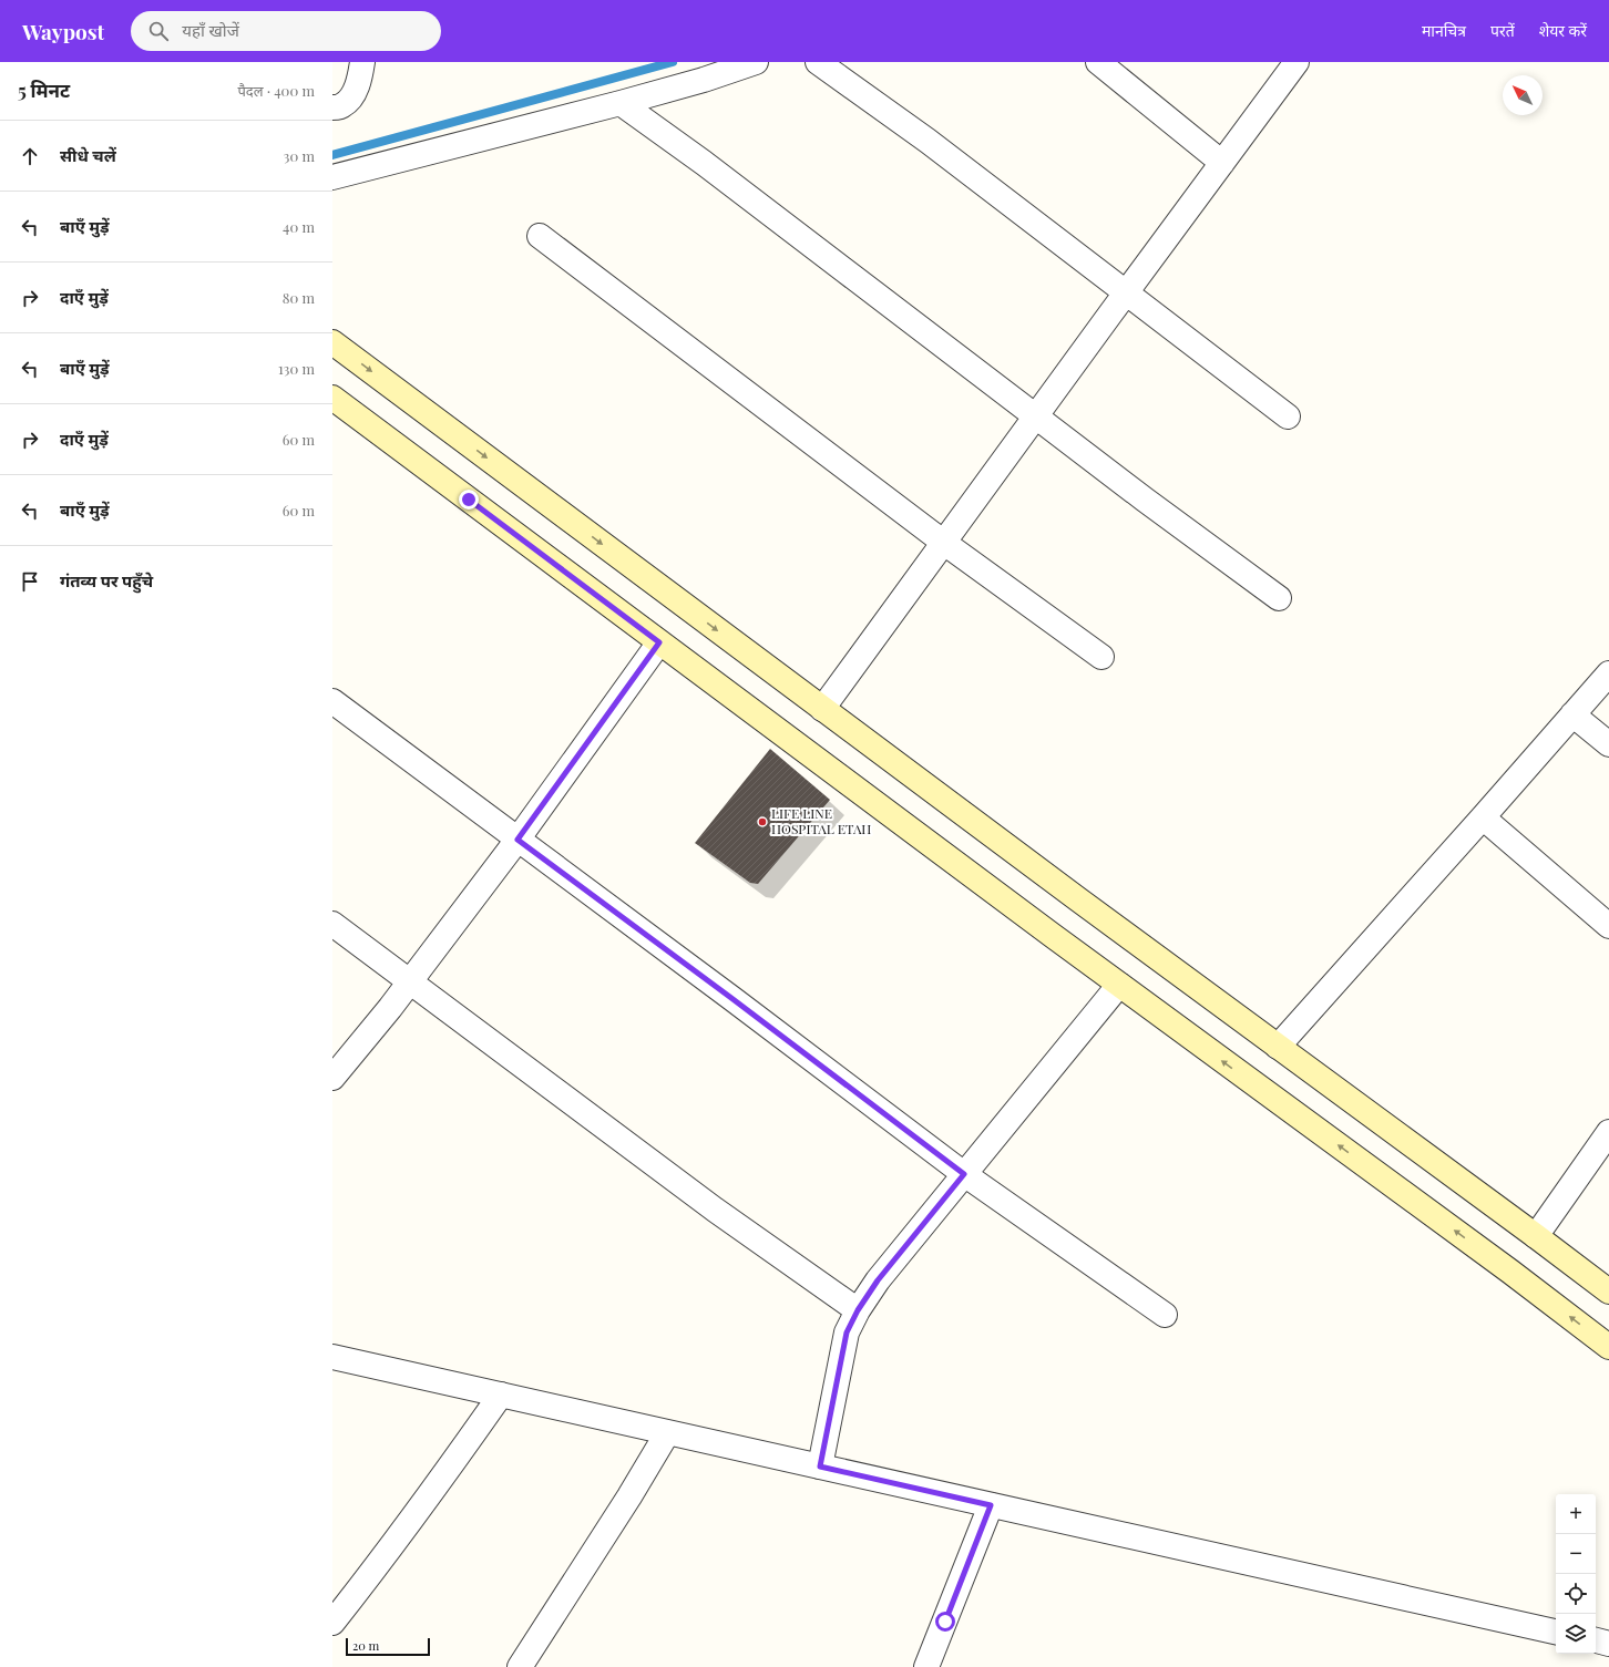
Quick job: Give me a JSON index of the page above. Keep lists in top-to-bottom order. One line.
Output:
{"places":["LIFE LINE HOSPITAL ETAH"],"scale_bar":"20 m","north":"top left","page":{"header":"Waypost","search":"यहाँ खोजें","nav":["मानचित्र","परतें","शेयर करें"],"heading":["5 मिनट","पैदल · 400 m"],"list":[["सीधे चलें","30 m"],["बाएँ मुड़ें","40 m"],["दाएँ मुड़ें","80 m"],["बाएँ मुड़ें","130 m"],["दाएँ मुड़ें","60 m"],["बाएँ मुड़ें","60 m"],"गंतव्य पर पहुँचे"],"map_buttons":["+","−"],"scale":"20 m"}}
